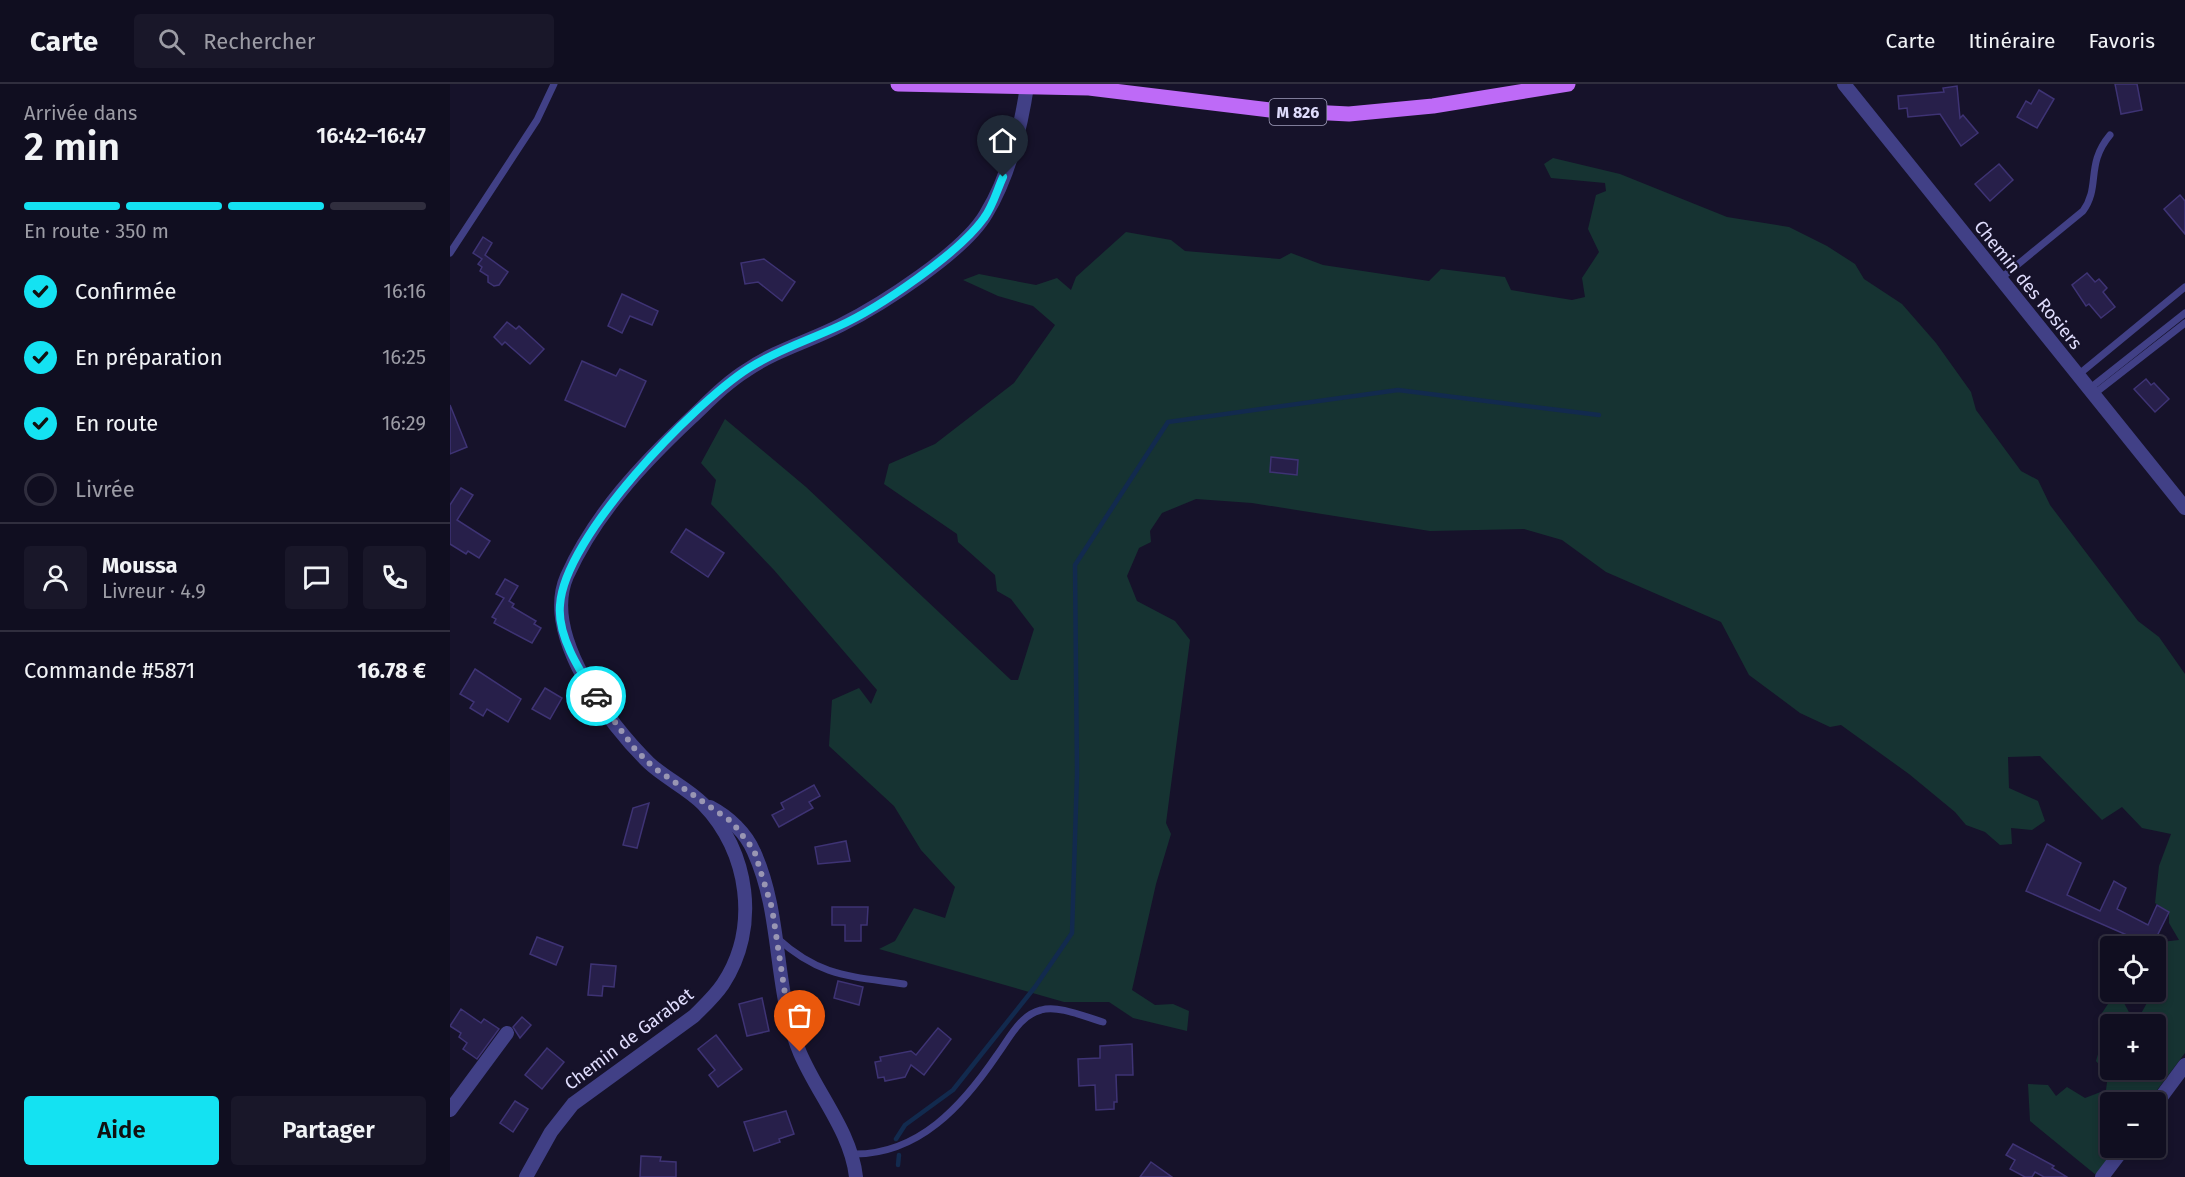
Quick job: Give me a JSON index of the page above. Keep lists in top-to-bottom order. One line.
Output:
{"streets":{"main road":["M 826"],"street":["Chemin des Rosiers","Chemin de Garabet"]},"crossings":[["M 826","Chemin de Garabet"]],"page":{"header":"Carte","search":"Rechercher","nav":["Carte","Itinéraire","Favoris"],"heading":["2 min","Arrivée dans","16:42–16:47"],"panel":["Moussa","Livreur · 4.9","Commande #5871","16.78 €"],"bar":"En route · 350 m","list":[["Confirmée","16:16"],["En préparation","16:25"],["En route","16:29"],"Livrée"],"map_buttons":["+","−"],"buttons":["Aide","Partager"]}}
